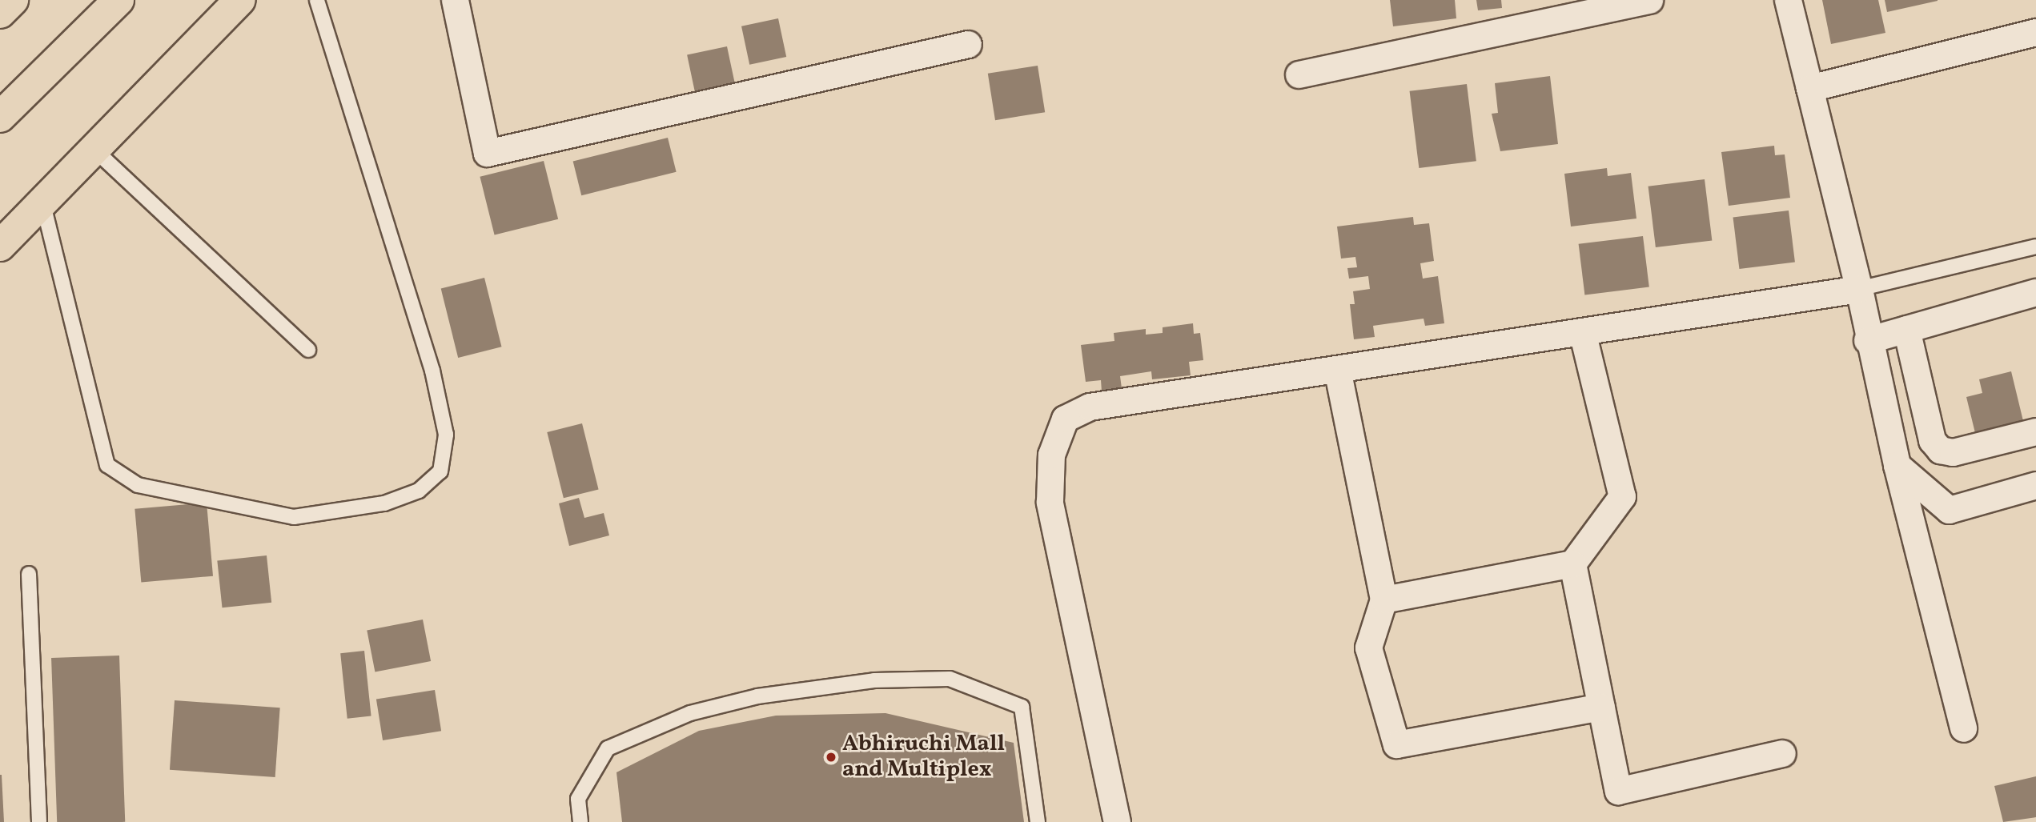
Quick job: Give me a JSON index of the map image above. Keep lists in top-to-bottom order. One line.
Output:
{"places":["Abhiruchi Mall and Multiplex"]}
